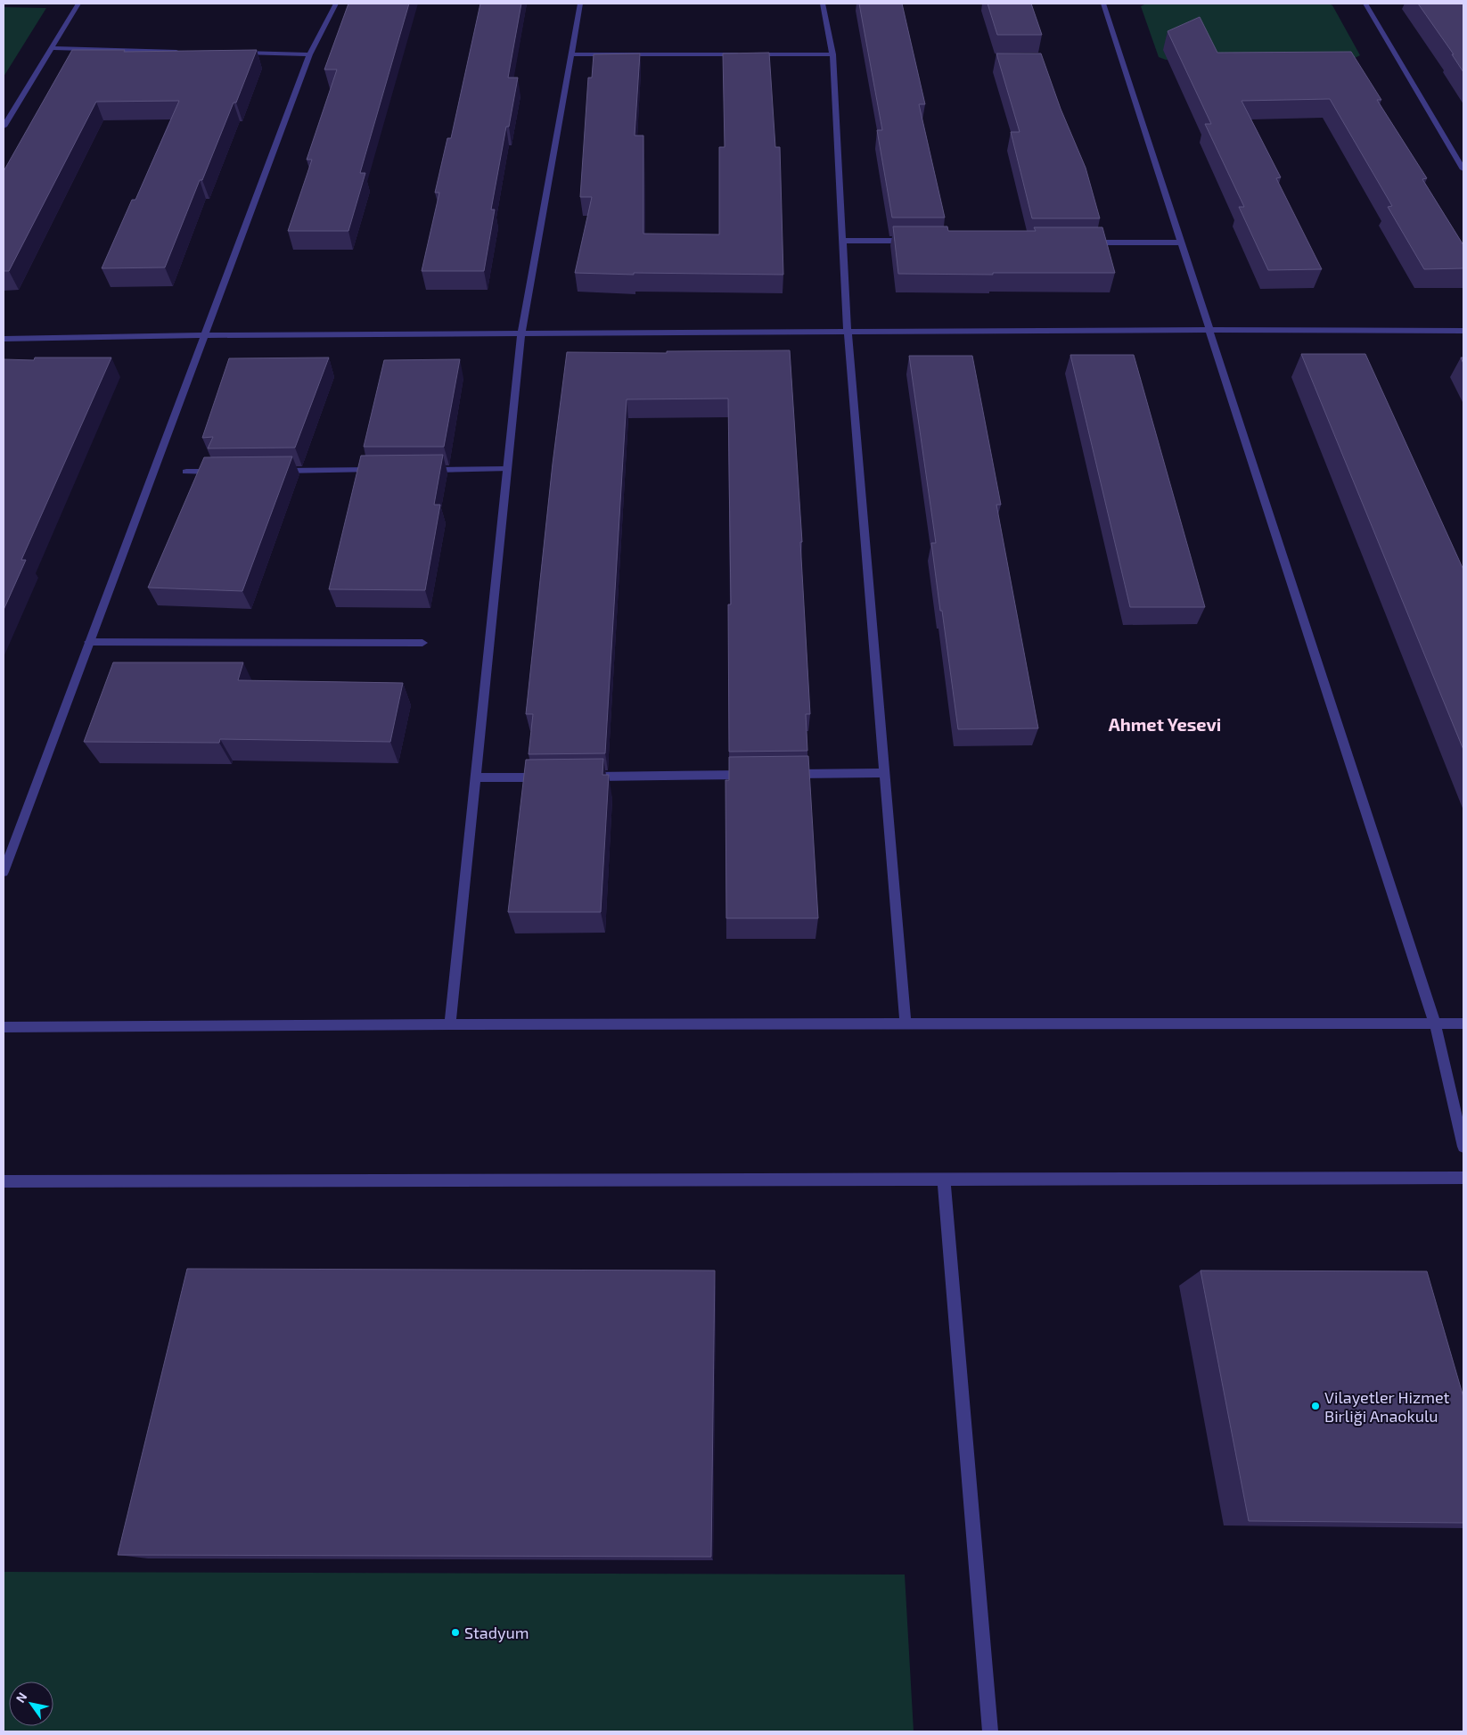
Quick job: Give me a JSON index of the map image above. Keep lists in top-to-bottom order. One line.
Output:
{"districts":["Ahmet Yesevi"],"places":["Vilayetler Hizmet Birliği Anaokulu","Stadyum"],"north":"top left"}
